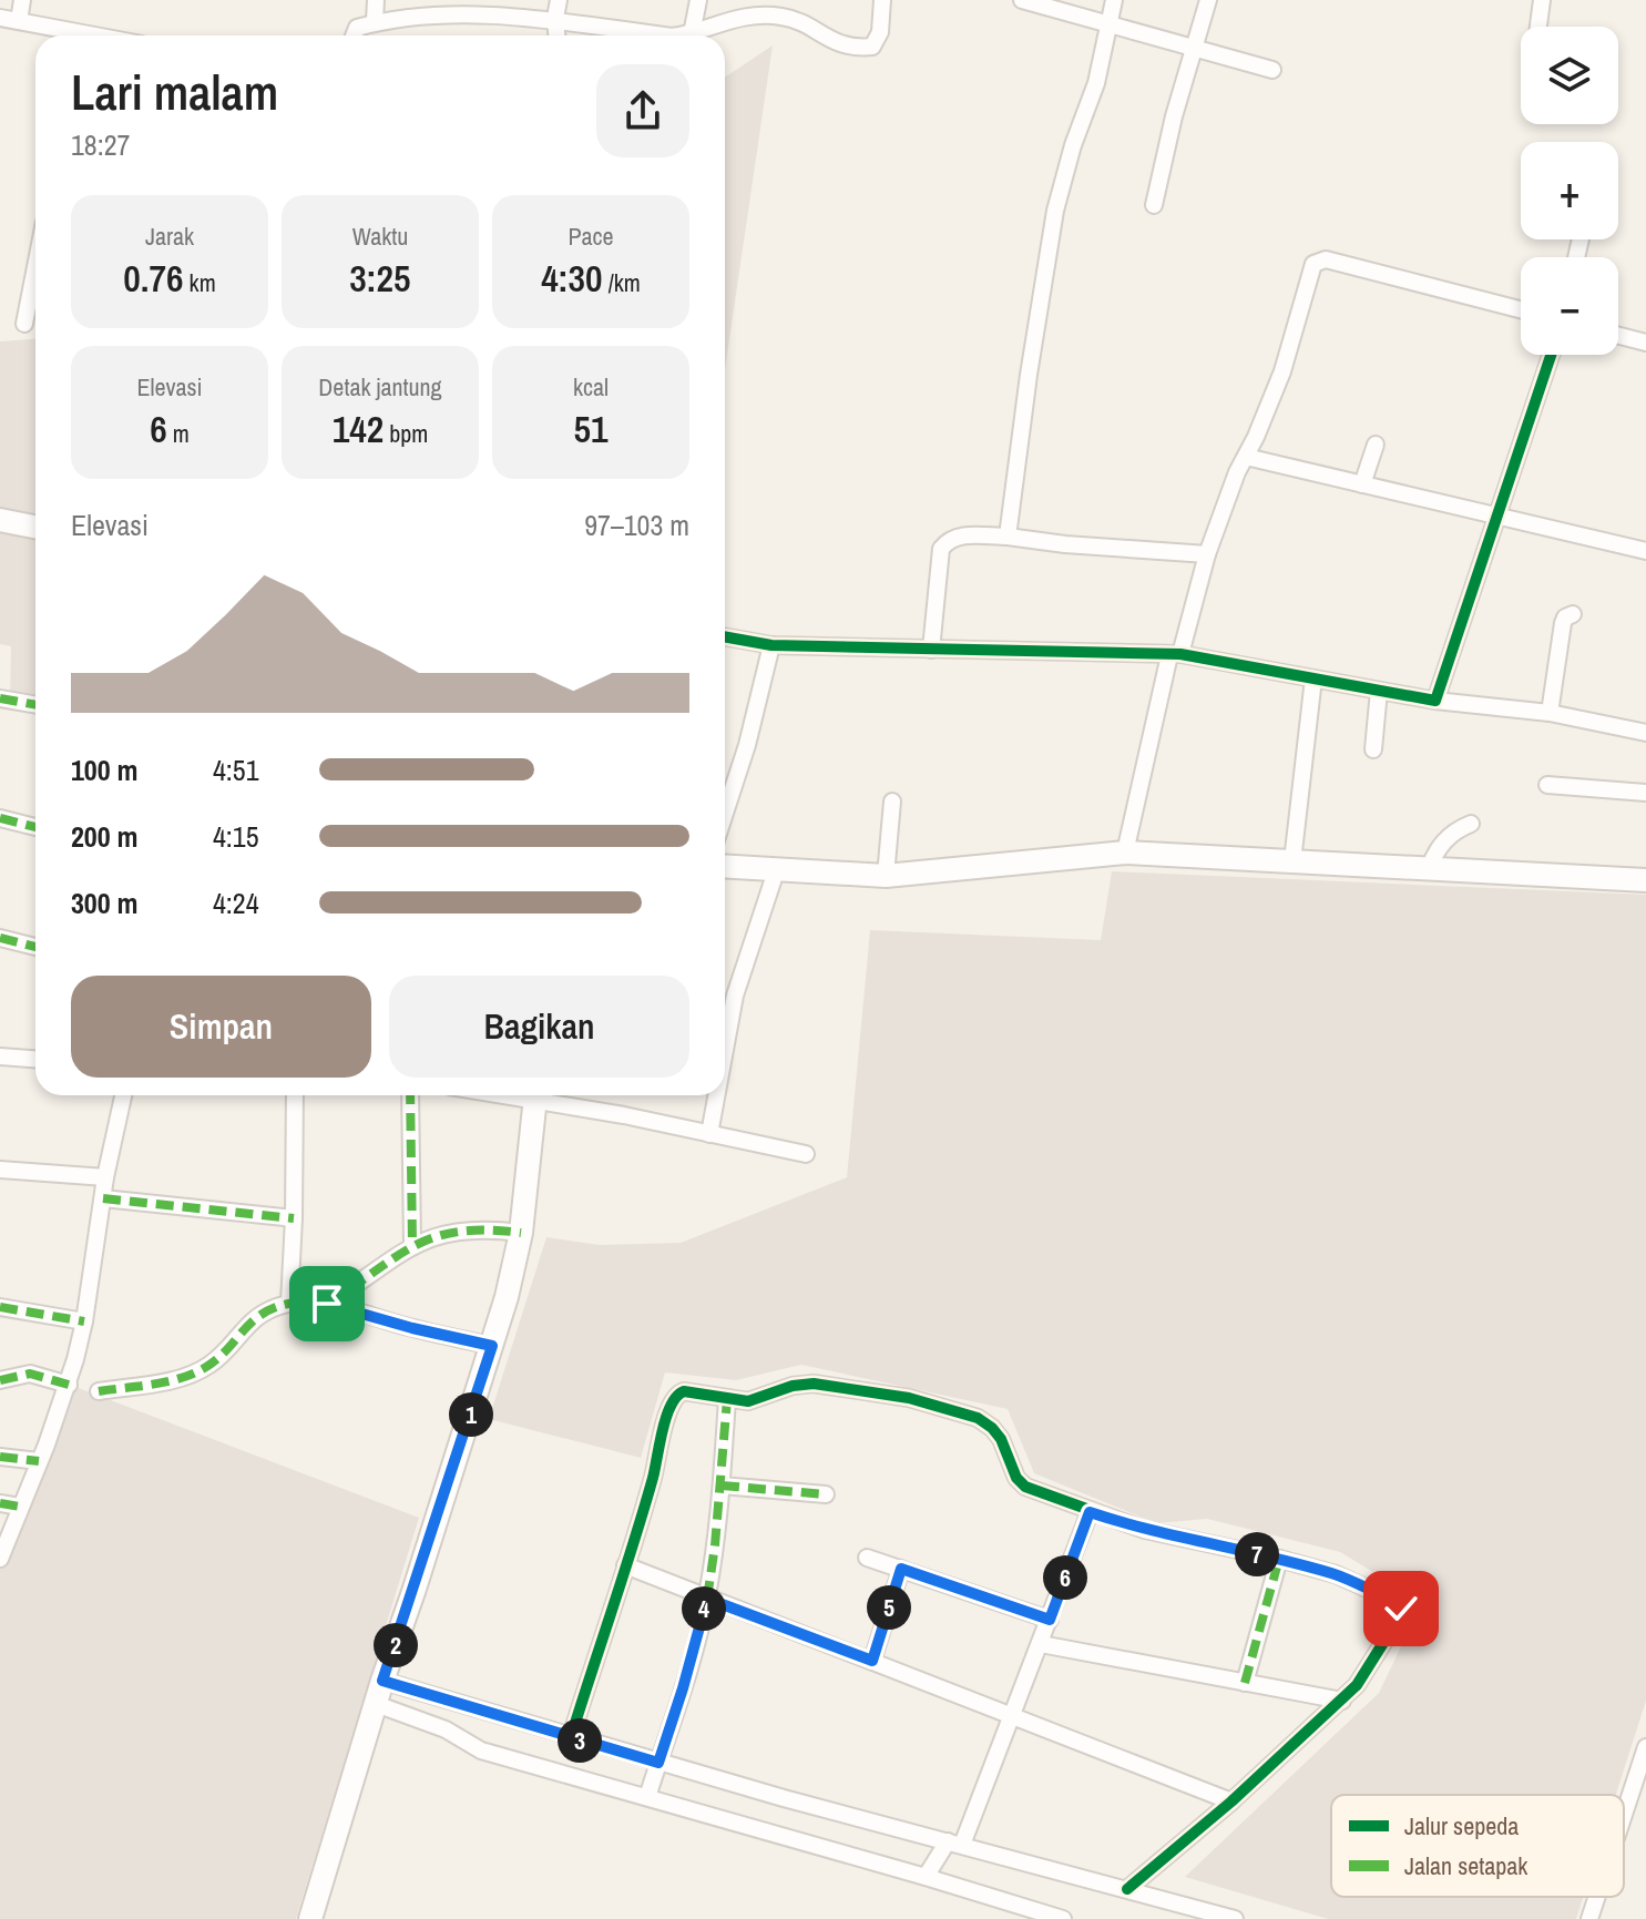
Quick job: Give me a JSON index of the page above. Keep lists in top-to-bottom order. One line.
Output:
{"legend":["Jalur sepeda","Jalan setapak"],"page":{"map_buttons":["+","−"],"heading":["Lari malam","18:27"],"stats":[["Jarak","0.76 km"],["Waktu","3:25"],["Pace","4:30 /km"],["Elevasi","6 m"],["Detak jantung","142 bpm"],["kcal","51"]],"chart":["Elevasi","97–103 m"],"list":[{"name":"100 m","note":"4:51"},{"name":"200 m","note":"4:15"},{"name":"300 m","note":"4:24"}],"buttons":["Simpan","Bagikan"],"pins":["1","7","6","5","4","2","3"]}}
